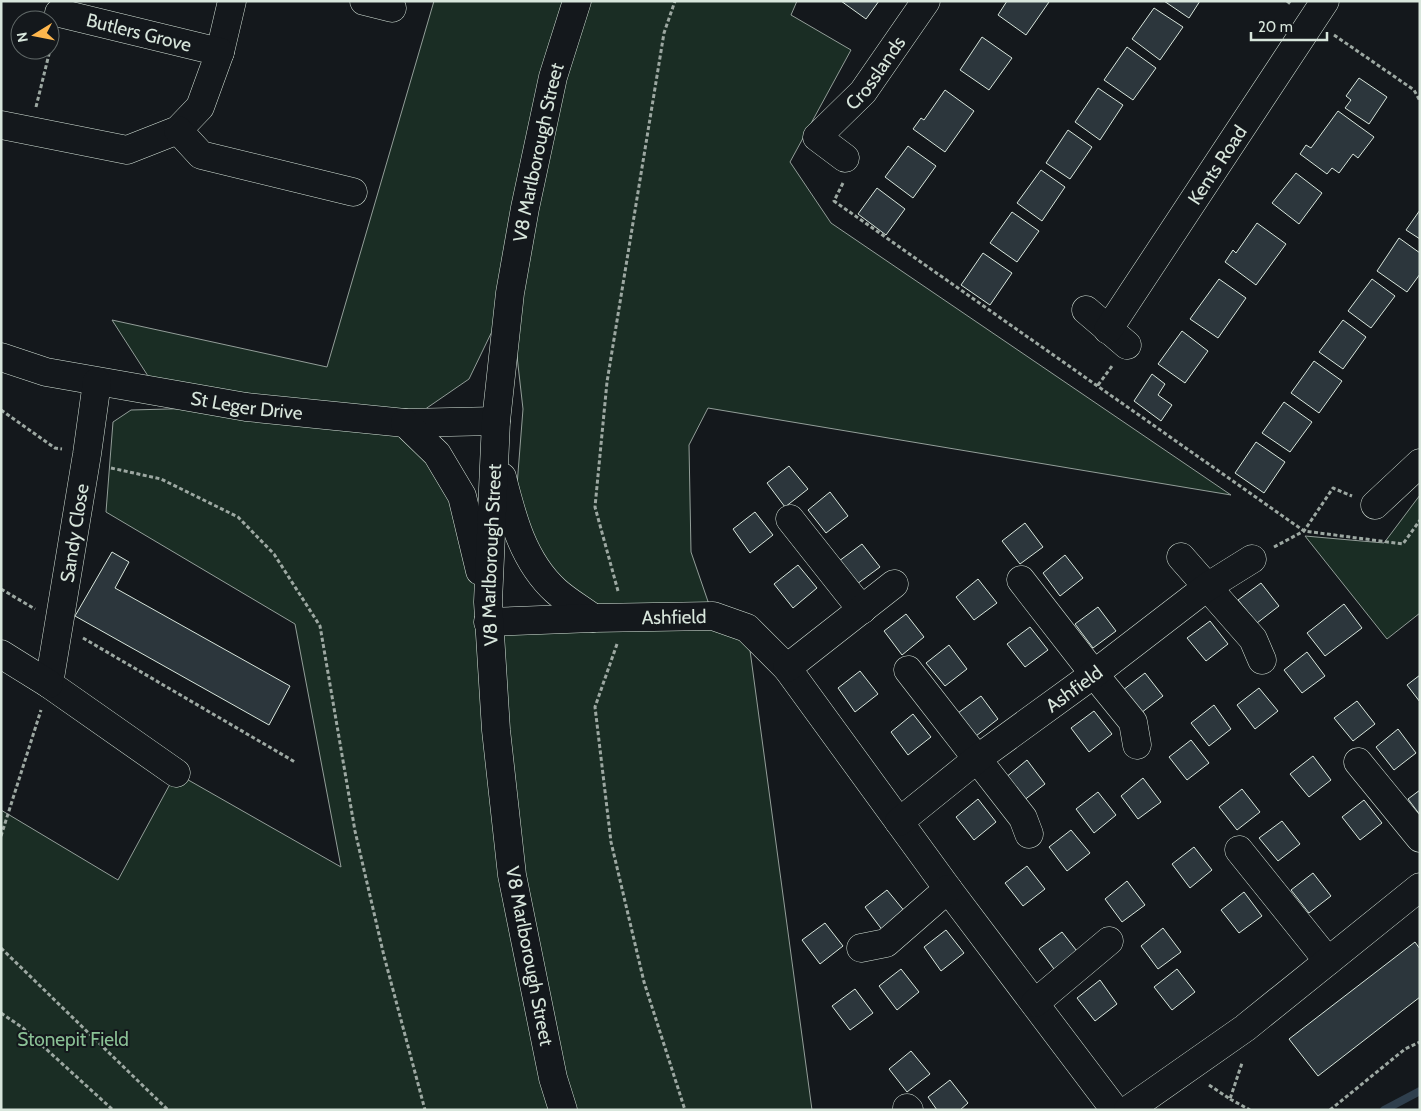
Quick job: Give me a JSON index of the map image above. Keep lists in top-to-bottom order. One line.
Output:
{"streets":{"street":["Butlers Grove","Crosslands","V8 Marlborough Street","Kents Road","St Leger Drive","Sandy Close","Ashfield"]},"crossings":[["V8 Marlborough Street","St Leger Drive"],["V8 Marlborough Street","Ashfield"],["St Leger Drive","Sandy Close"]],"parks":["Stonepit Field"],"scale_bar":"20 m","north":"left"}
